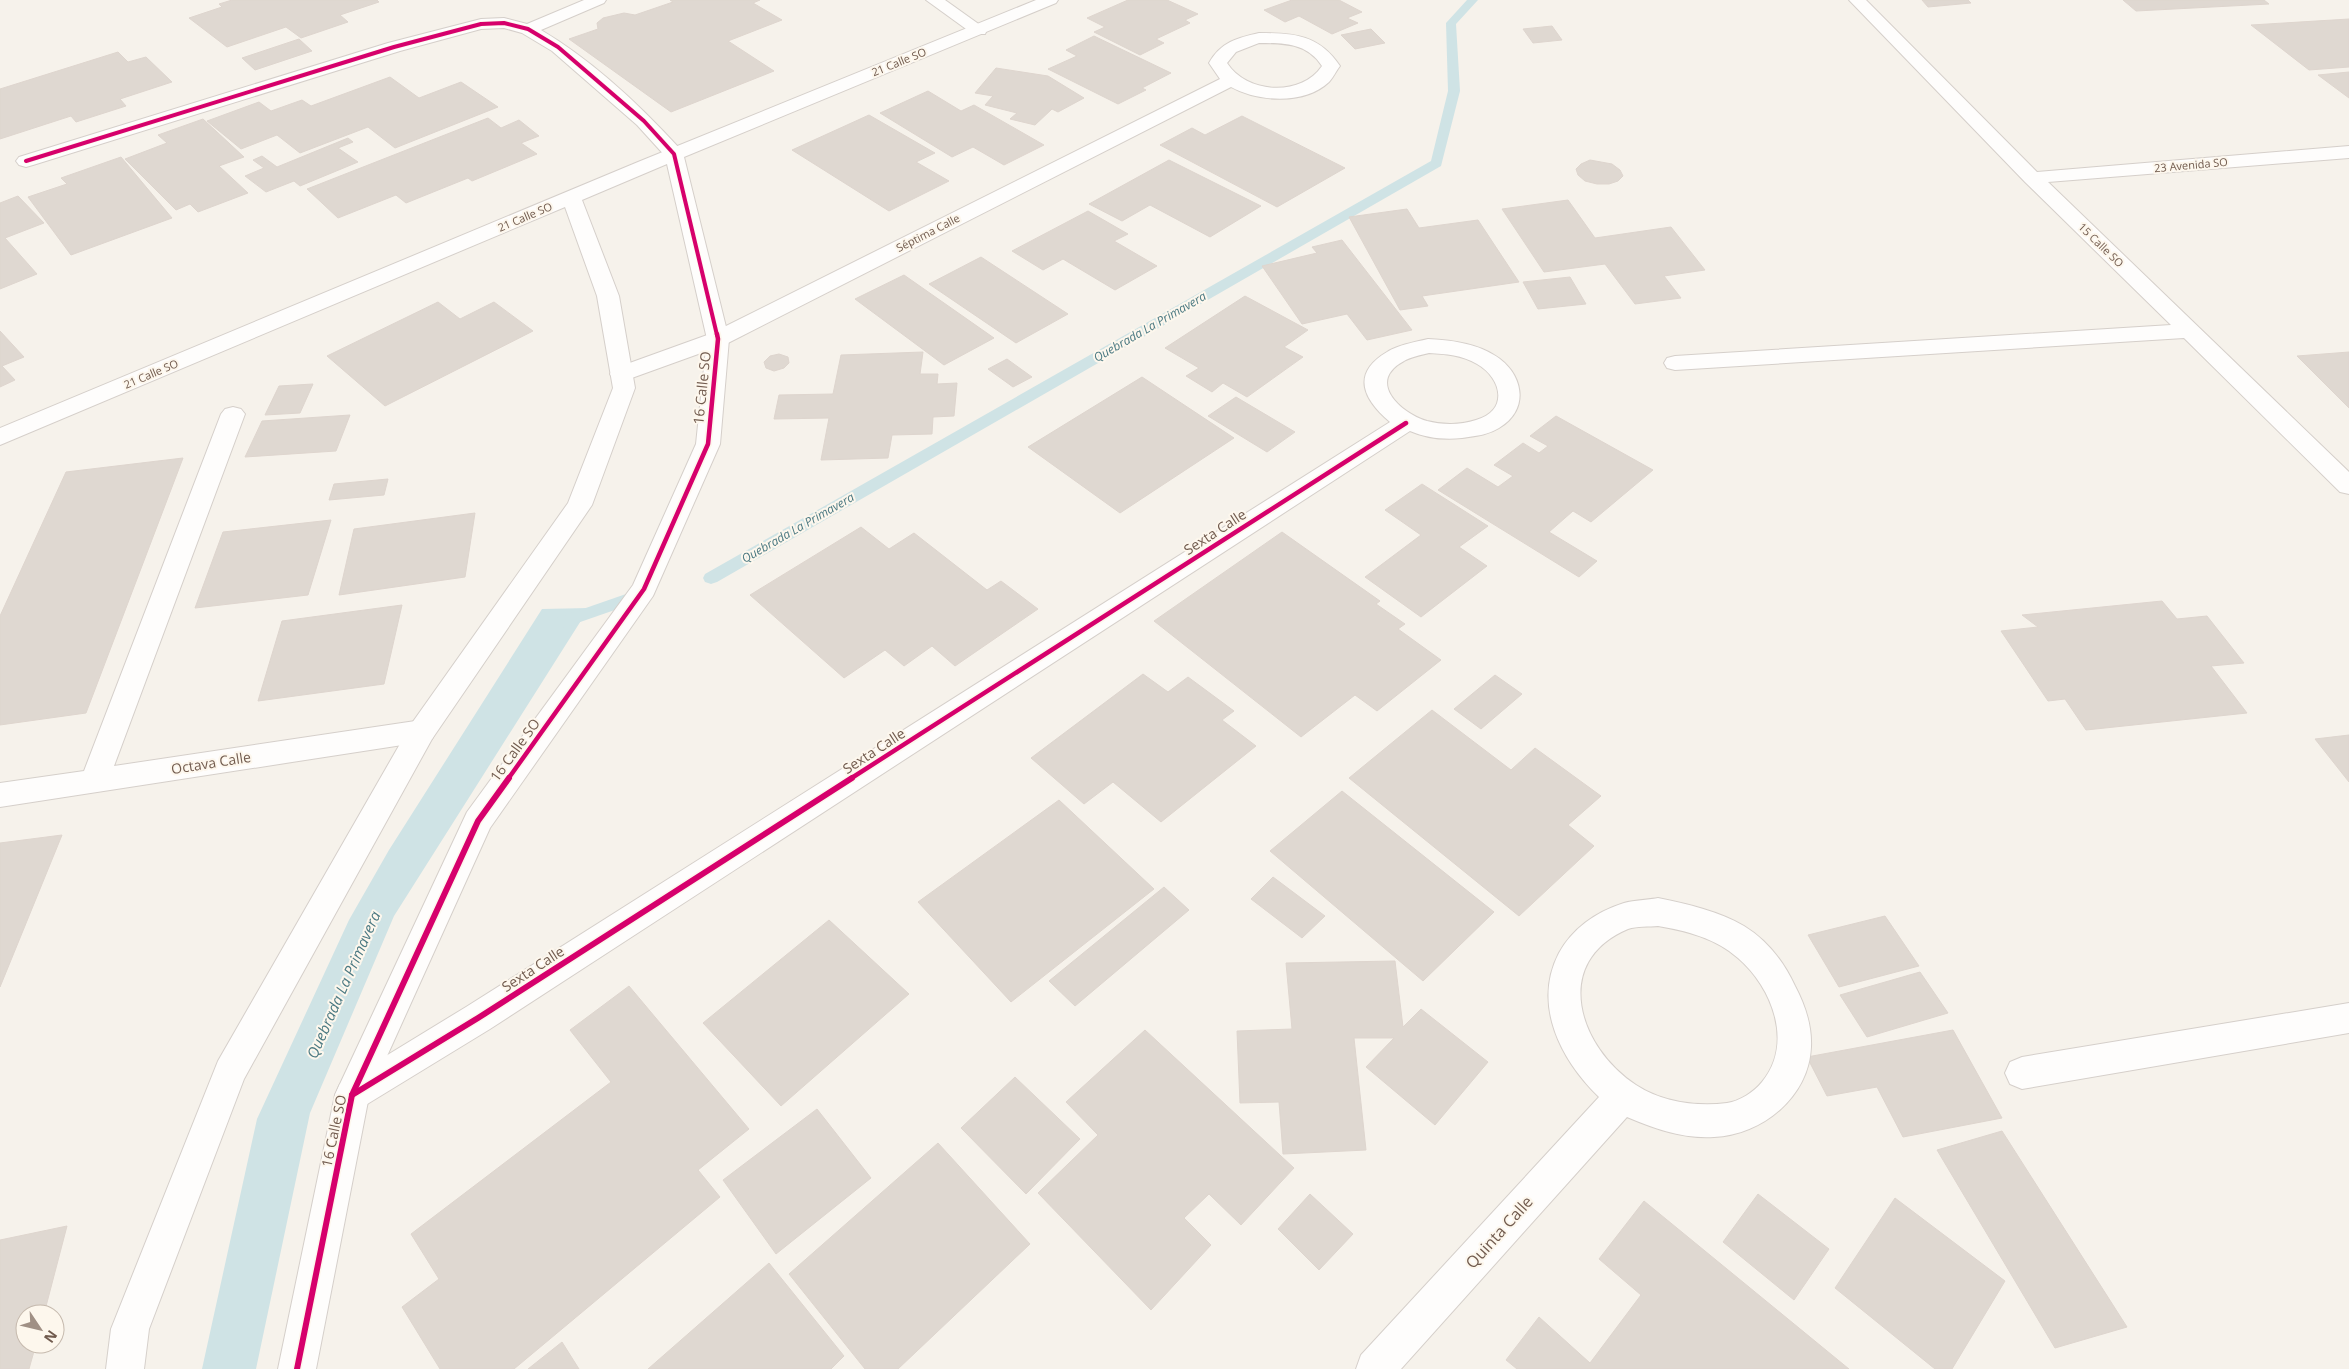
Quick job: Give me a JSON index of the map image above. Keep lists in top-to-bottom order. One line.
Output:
{"streets":{"street":["21 Calle SO","23 Avenida SO","Séptima Calle","15 Calle SO","16 Calle SO","Sexta Calle","Octava Calle","Quinta Calle"]},"crossings":[["21 Calle SO","16 Calle SO"],["23 Avenida SO","15 Calle SO"],["Séptima Calle","16 Calle SO"],["16 Calle SO","Sexta Calle"]],"water":["Quebrada La Primavera"],"north":"bottom right"}
